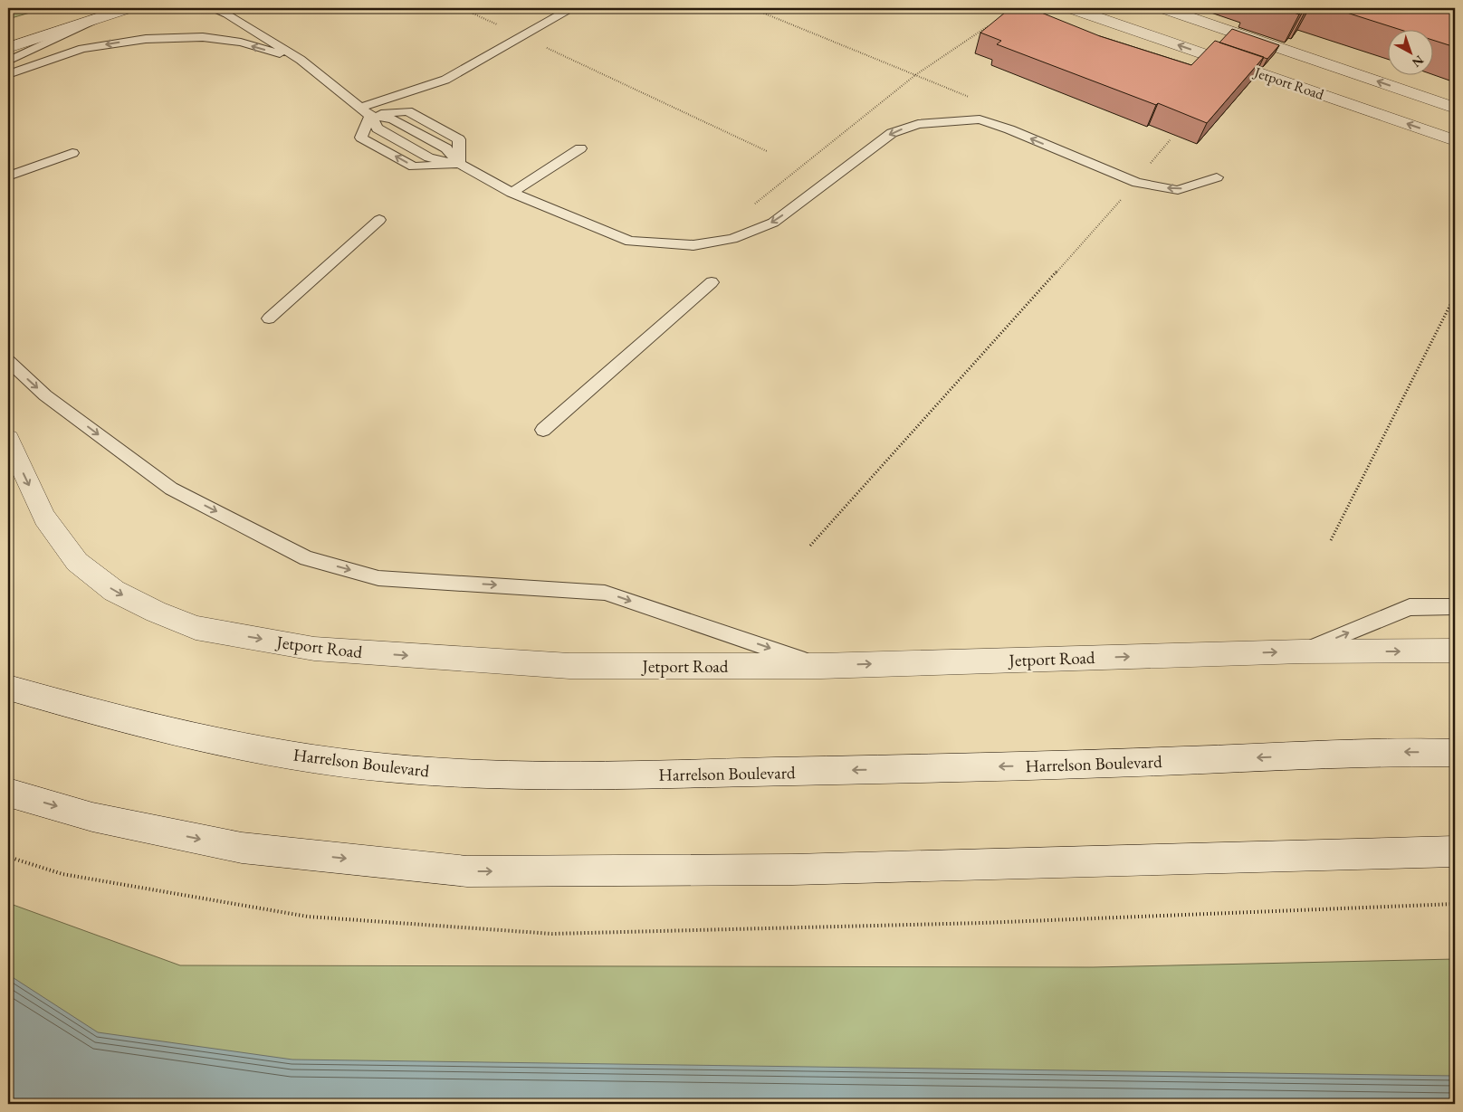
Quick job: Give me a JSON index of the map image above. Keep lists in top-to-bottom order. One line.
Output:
{"streets":{"street":["Jetport Road","Harrelson Boulevard"]},"north":"bottom right"}
